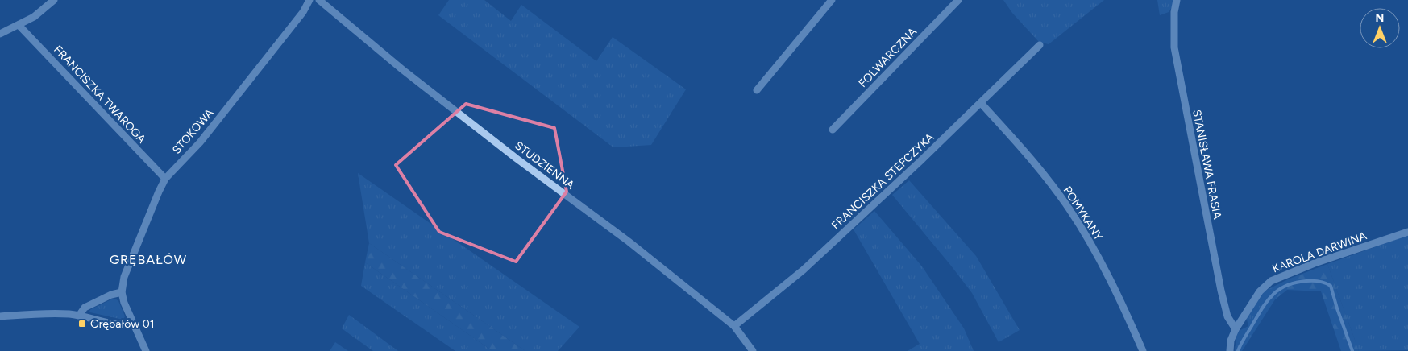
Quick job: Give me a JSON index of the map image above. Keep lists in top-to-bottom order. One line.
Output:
{"streets":{"street":["FOLWARCZNA","FRANCISZKA TWAROGA","STOKOWA","STANISŁAWA FRASIA","STUDZIENNA","FRANCISZKA STEFCZYKA","POMYKANY","KAROLA DARWINA"]},"crossings":[["FRANCISZKA TWAROGA","STOKOWA"],["STANISŁAWA FRASIA","KAROLA DARWINA"],["STUDZIENNA","FRANCISZKA STEFCZYKA"],["FRANCISZKA STEFCZYKA","POMYKANY"]],"districts":["GRĘBAŁÓW"],"places":{"transit":["Grębałów 01"]},"north":"top"}
